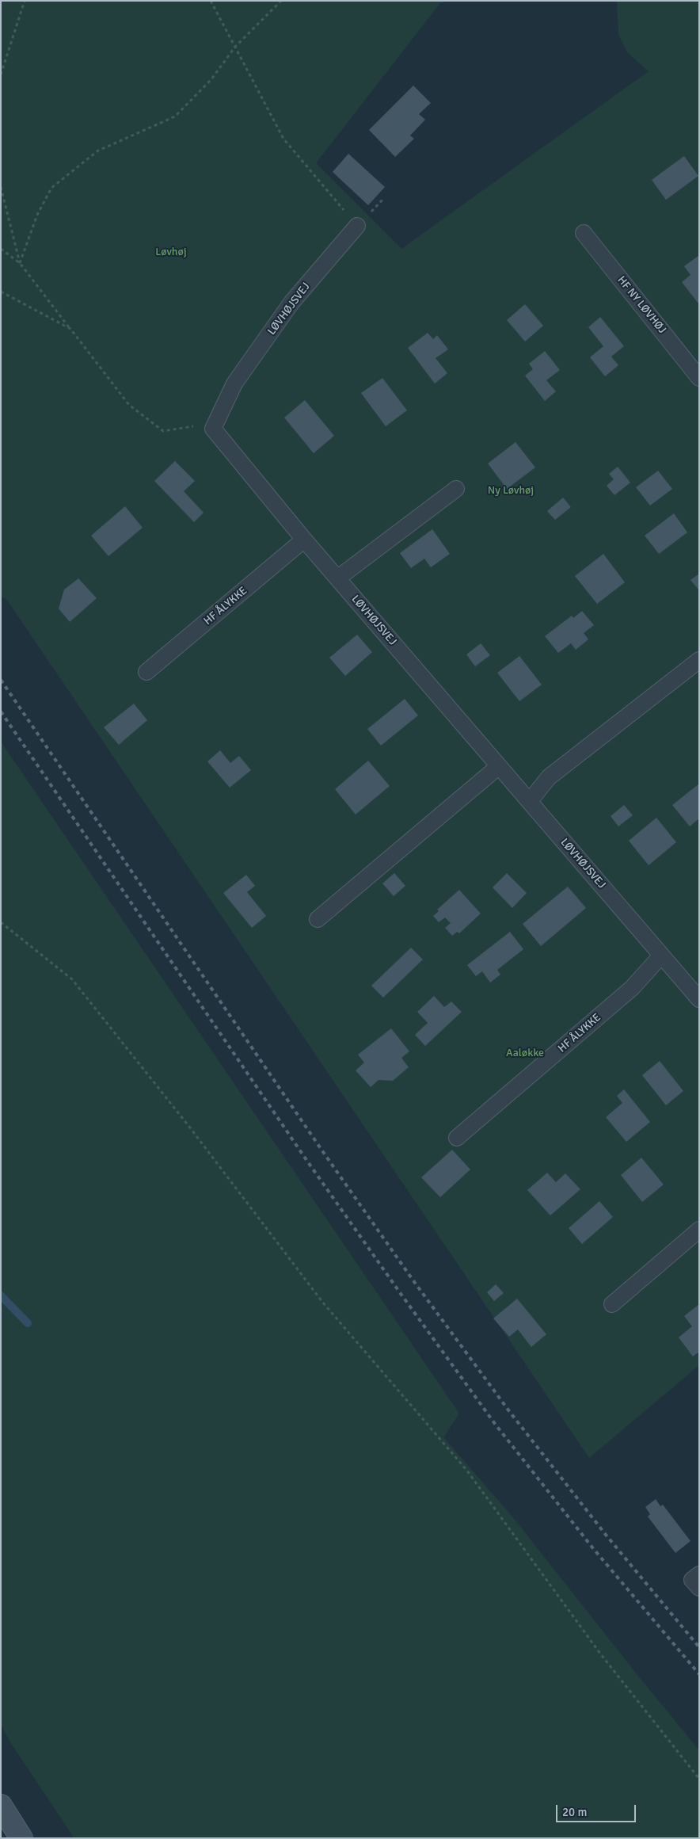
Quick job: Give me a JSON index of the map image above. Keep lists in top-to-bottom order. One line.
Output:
{"streets":{"lane":["HF NY LØVHØJ","LØVHØJSVEJ","HF ÅLYKKE"]},"crossings":[["LØVHØJSVEJ","HF ÅLYKKE"]],"parks":["Løvhøj","Ny Løvhøj","Aaløkke"],"scale_bar":"20 m"}
